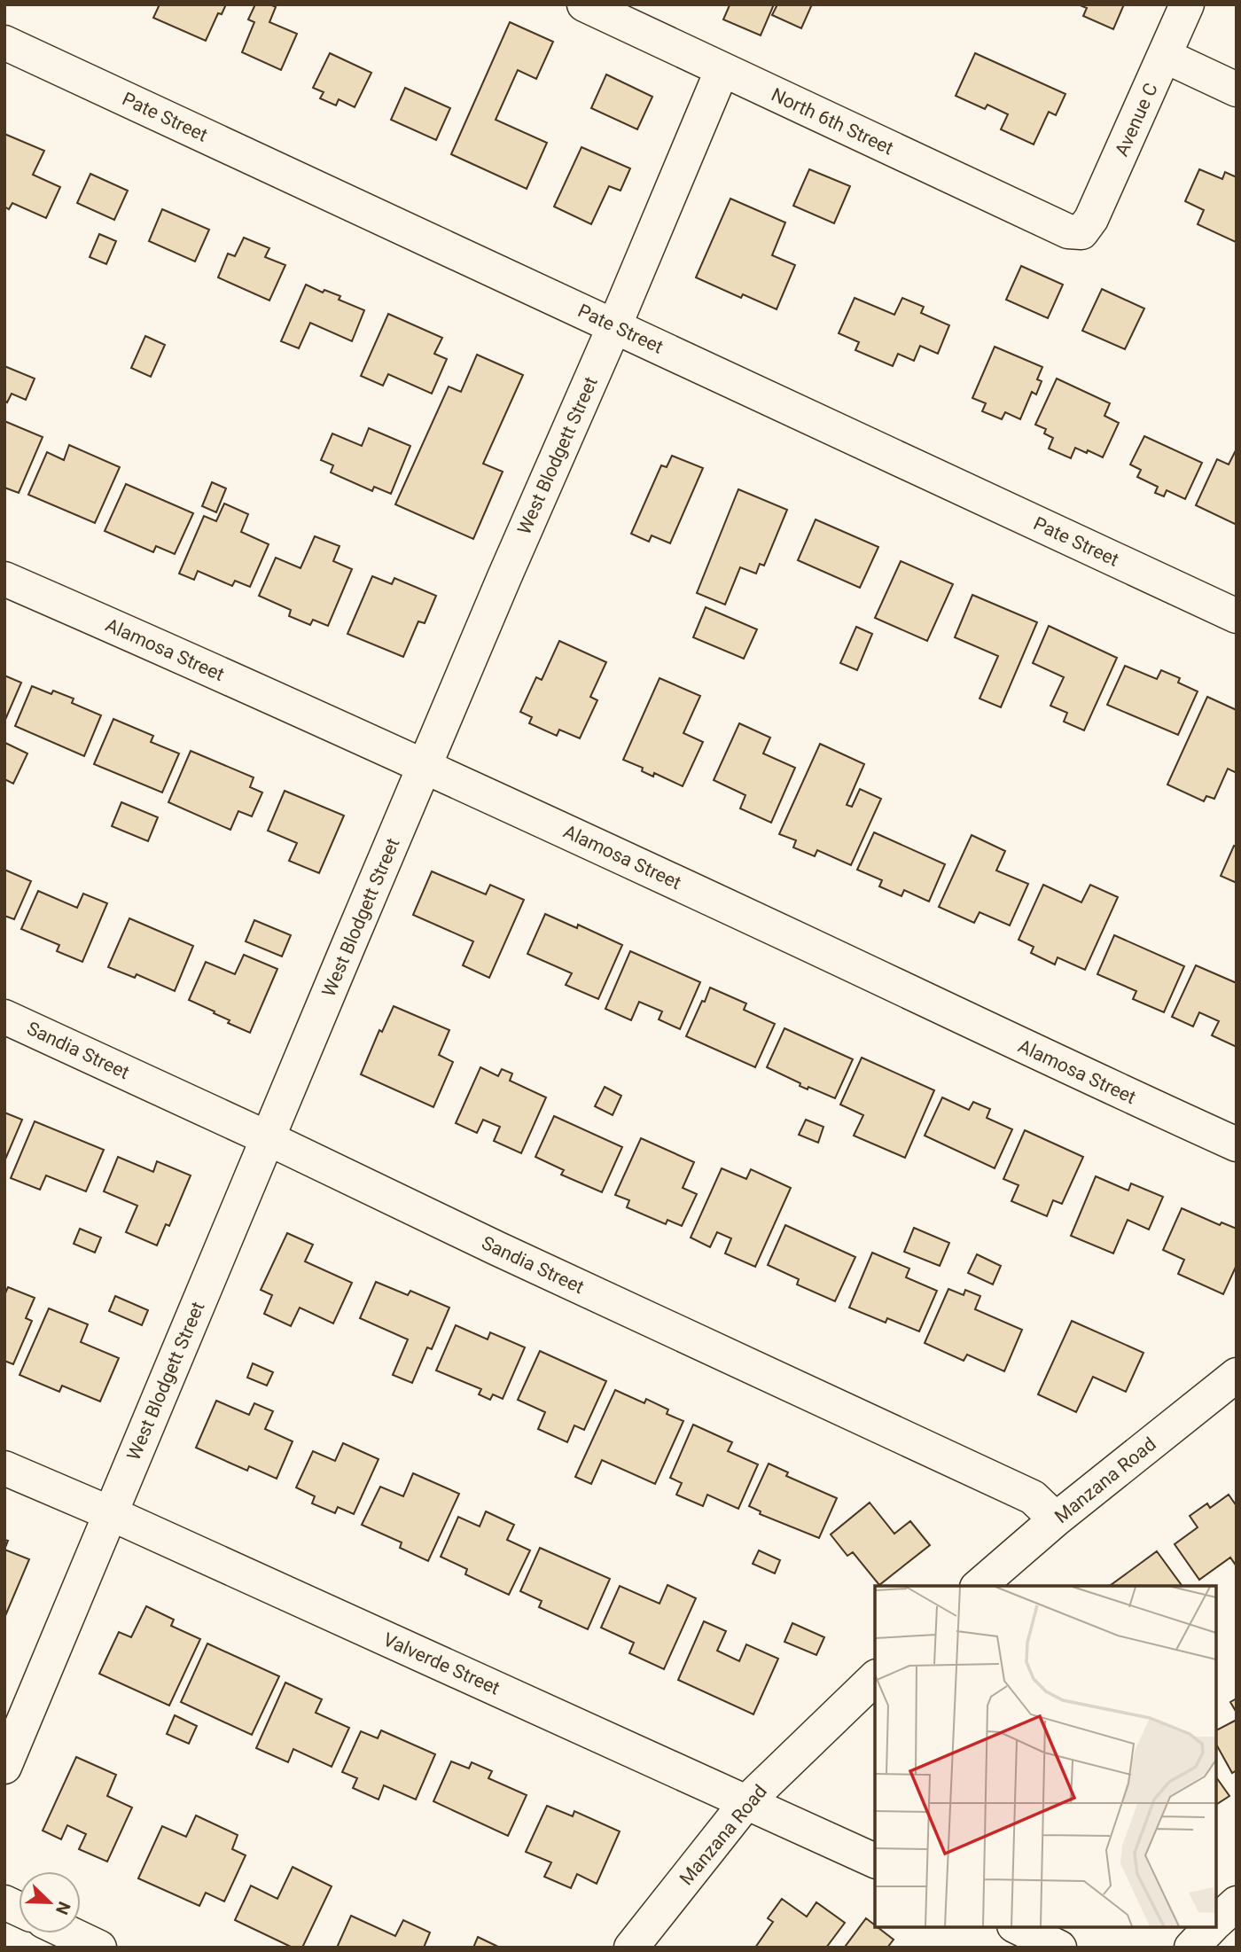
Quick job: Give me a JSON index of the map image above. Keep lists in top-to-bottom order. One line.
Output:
{"streets":{"street":["Pate Street","Avenue C","North 6th Street","West Blodgett Street","Alamosa Street","Sandia Street","Manzana Road","Valverde Street"]},"crossings":[["Pate Street","West Blodgett Street"],["Avenue C","North 6th Street"],["North 6th Street","West Blodgett Street"],["West Blodgett Street","Alamosa Street"],["West Blodgett Street","Sandia Street"],["West Blodgett Street","Valverde Street"],["Sandia Street","Manzana Road"],["Manzana Road","Valverde Street"]],"north":"bottom right"}
